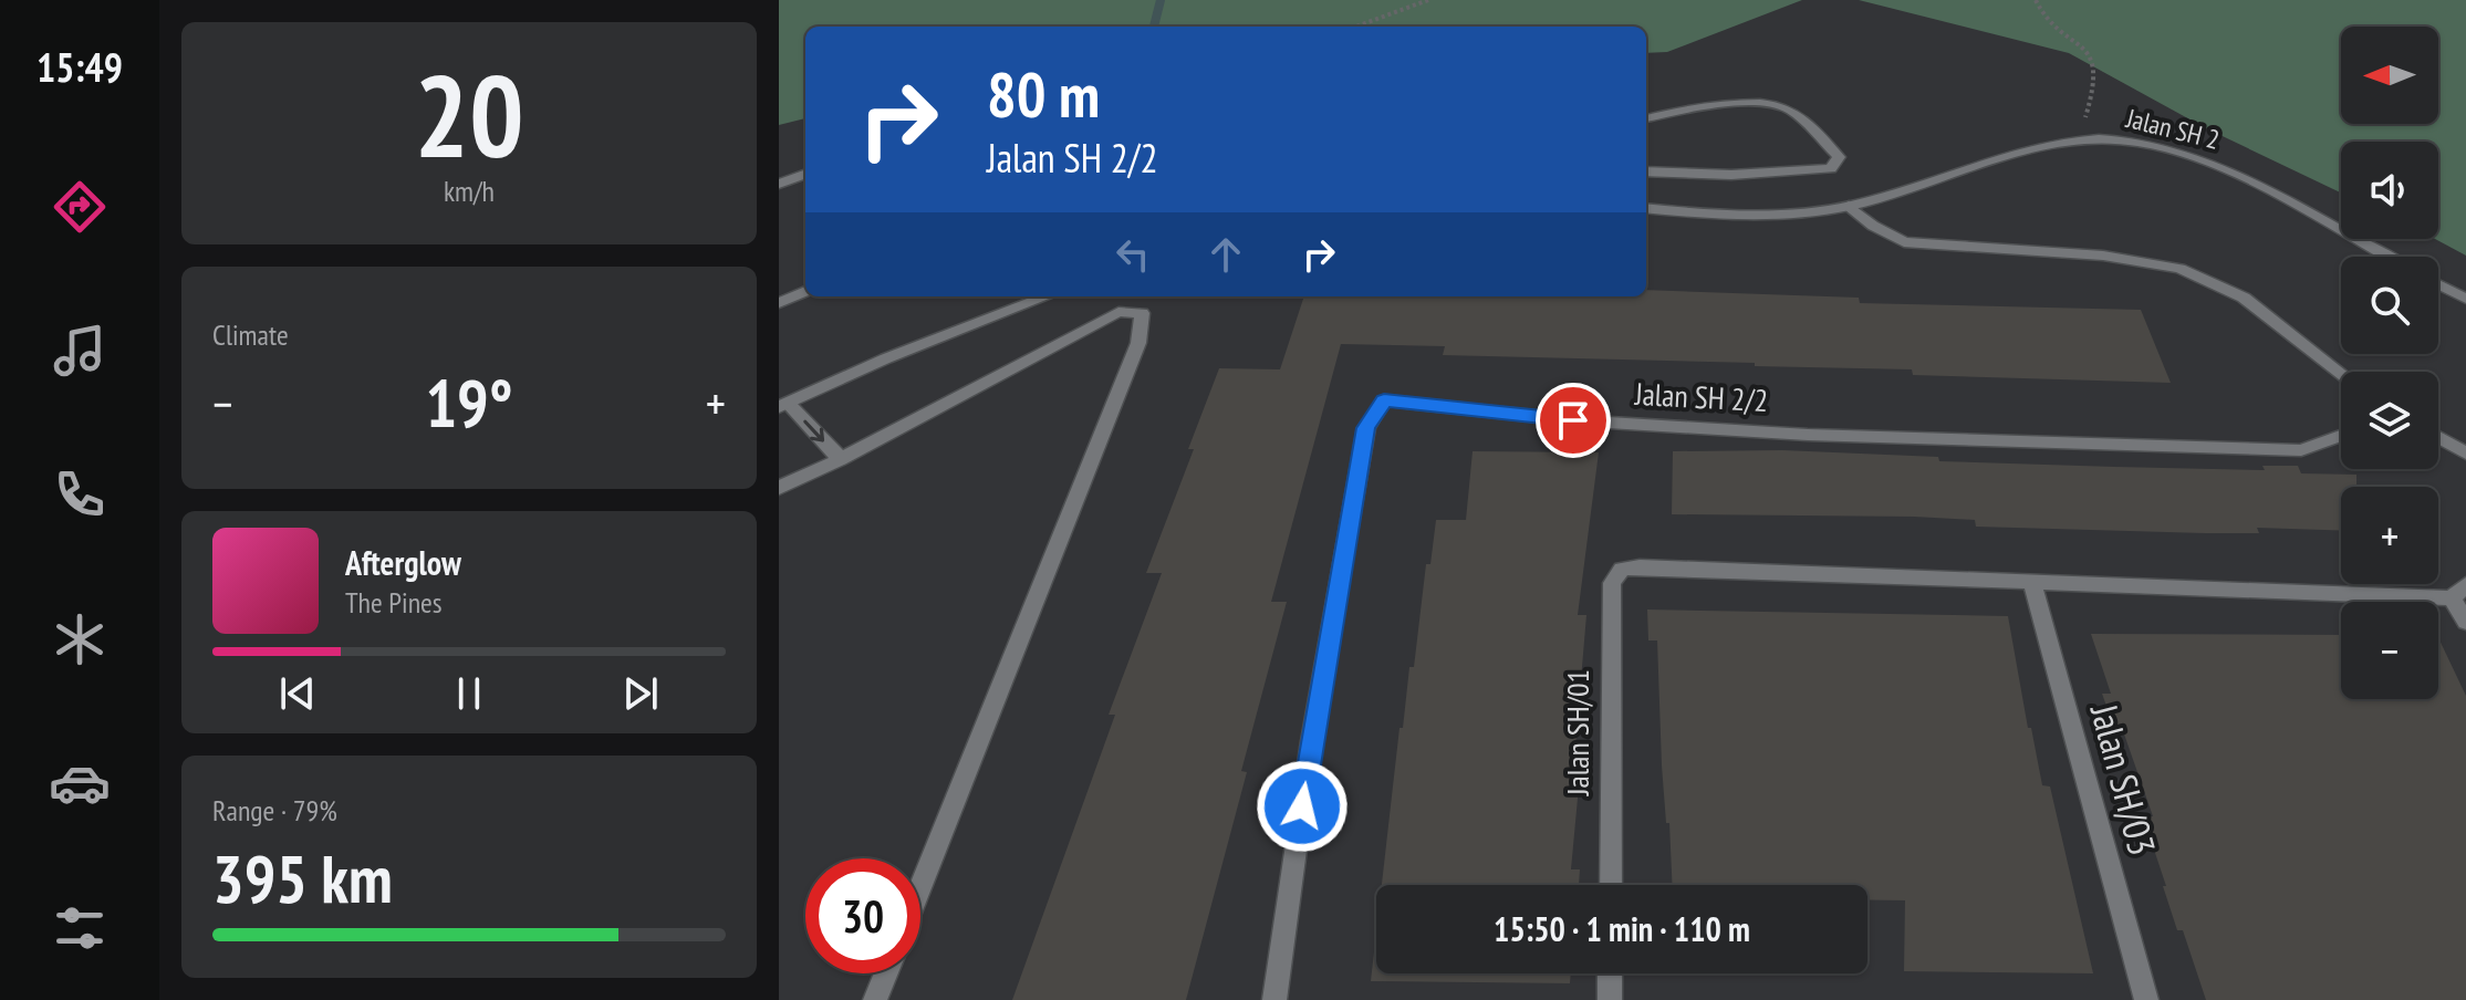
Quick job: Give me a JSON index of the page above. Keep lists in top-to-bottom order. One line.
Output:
{"streets":{"street":["Jalan SH 2","Jalan SH 2/2","Jalan SH/01","Jalan SH/03"]},"crossings":[["Jalan SH/01","Jalan SH/03"]],"north":"left","page":{"tabs":"15:49","tile":[["20","km/h"],"Climate",["Range · 79%","395 km"]],"map_buttons":["+","−"],"turn":["80 m","Jalan SH 2/2"],"heat":["−","19°","+"],"song":["Afterglow","The Pines"],"limit":"30","trip":"15:50 · 1 min · 110 m"}}
